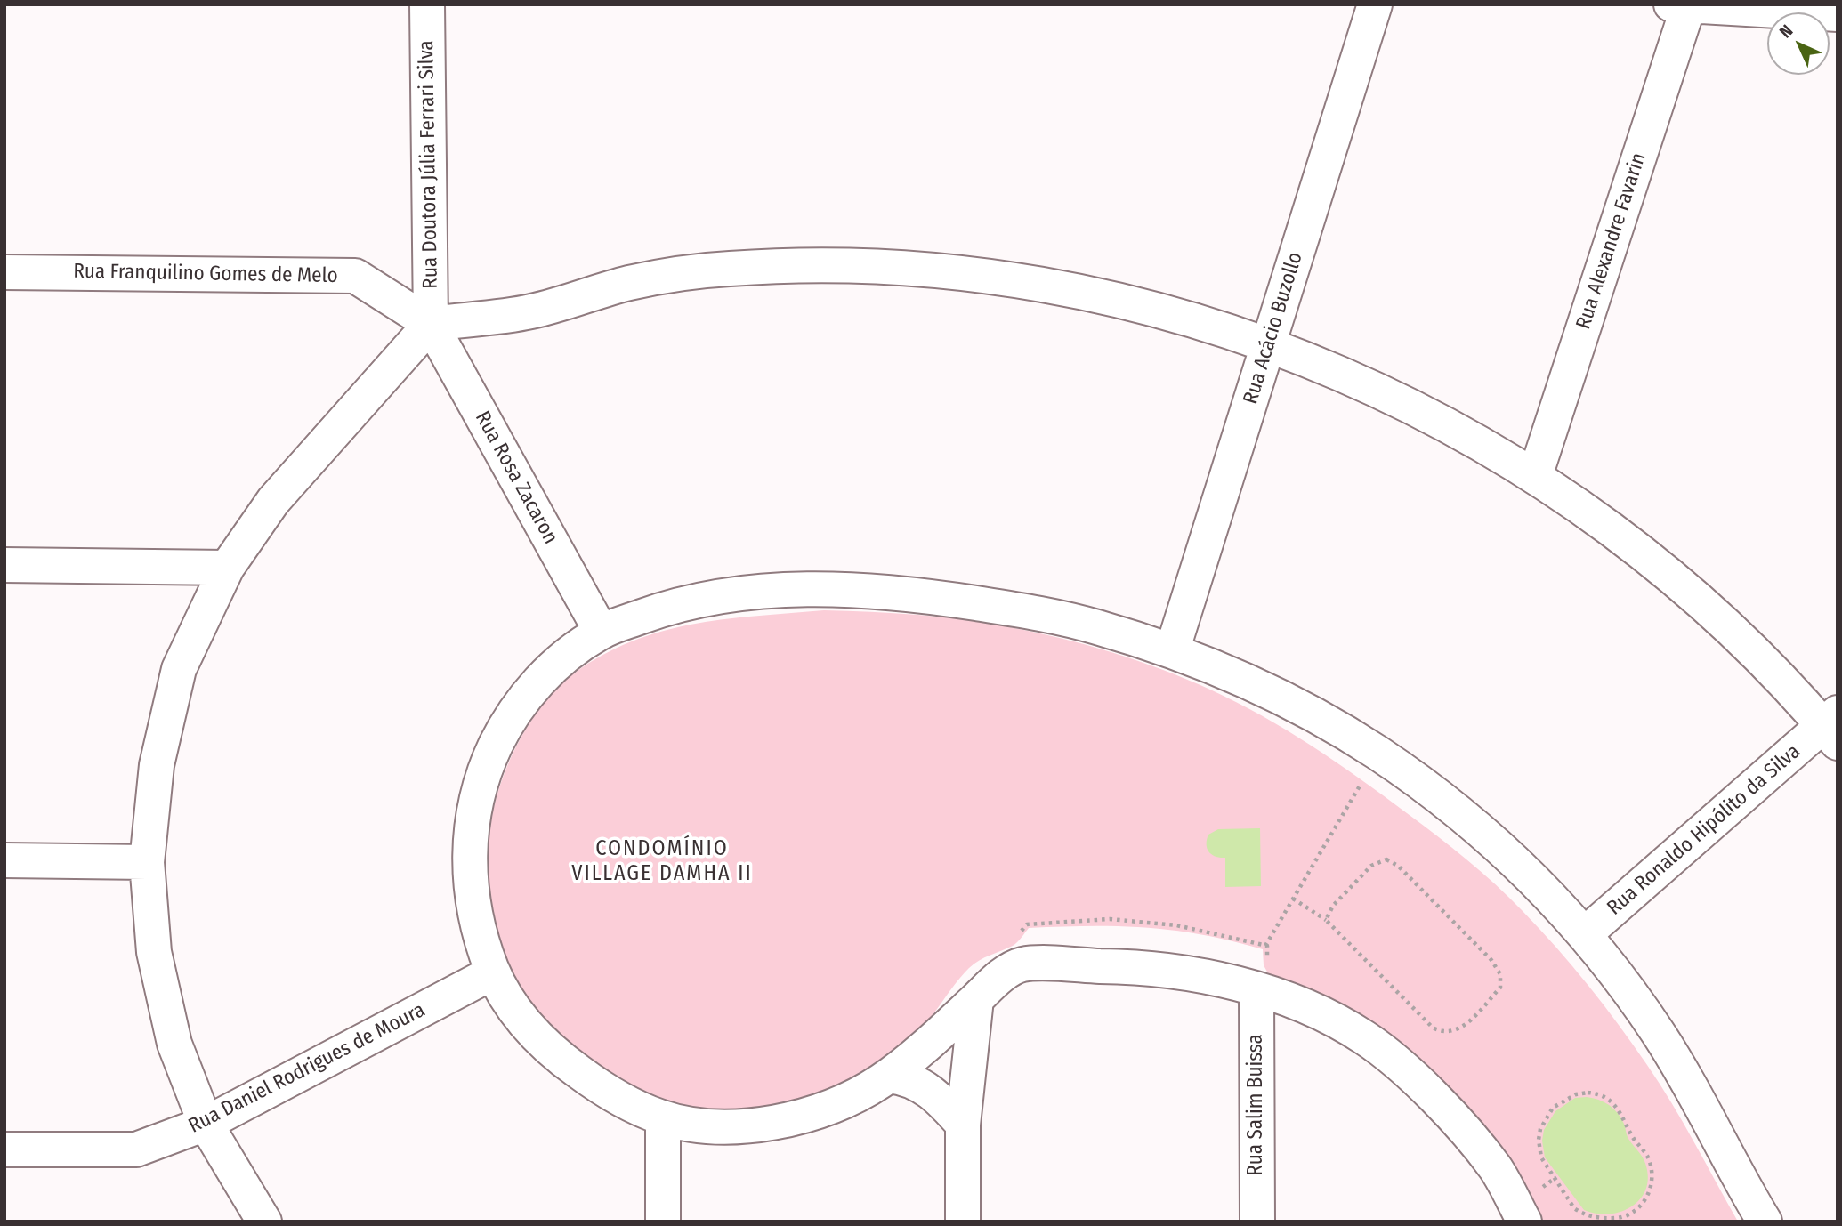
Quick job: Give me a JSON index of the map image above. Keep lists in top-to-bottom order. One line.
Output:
{"streets":{"street":["Rua Doutora Júlia Ferrari Silva","Rua Alexandre Favarin","Rua Franquilino Gomes de Melo","Rua Acácio Buzollo","Rua Rosa Zacaron","Rua Ronaldo Hipólito da Silva","Rua Daniel Rodrigues de Moura","Rua Salim Buissa"]},"crossings":[["Rua Doutora Júlia Ferrari Silva","Rua Franquilino Gomes de Melo"],["Rua Doutora Júlia Ferrari Silva","Rua Rosa Zacaron"],["Rua Franquilino Gomes de Melo","Rua Rosa Zacaron"]],"districts":["CONDOMÍNIO VILLAGE DAMHA II"],"north":"top left"}
